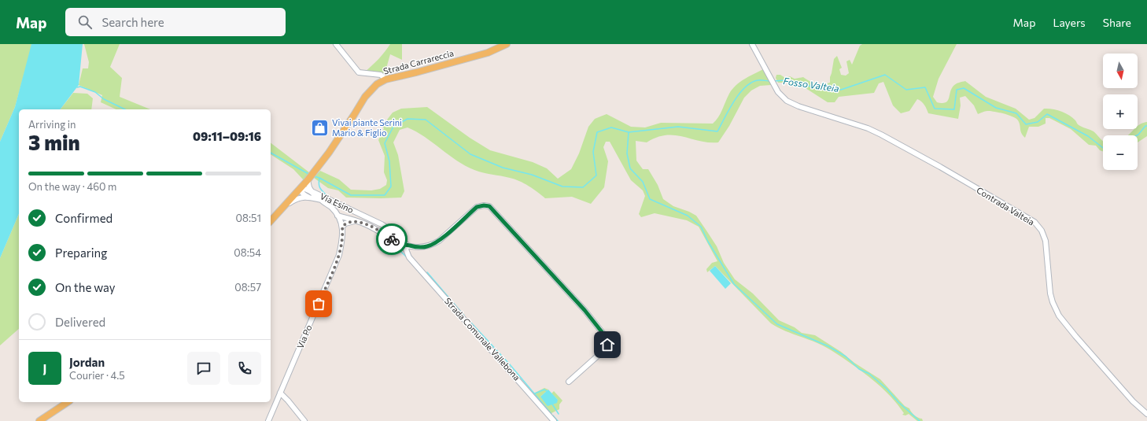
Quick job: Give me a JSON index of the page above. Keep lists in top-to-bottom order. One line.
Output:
{"streets":{"main road":["Strada Carrareccia"],"street":["Via Esino","Contrada Valteia","Via Po","Strada Comunale Vallebona"]},"crossings":[["Strada Carrareccia","Via Esino"],["Via Esino","Strada Comunale Vallebona"]],"water":["Fosso Valteia"],"places":{"shop":["Vivai piante Serini Mario & Figlio"]},"north":"bottom","page":{"header":"Map","search":"Search here","nav":["Map","Layers","Share"],"map_buttons":["+","−"],"heading":["3 min","Arriving in","09:11–09:16"],"panel":["Jordan","Courier · 4.5"],"bar":"On the way · 460 m","list":[["Confirmed","08:51"],["Preparing","08:54"],["On the way","08:57"],"Delivered"],"round":"J"}}
